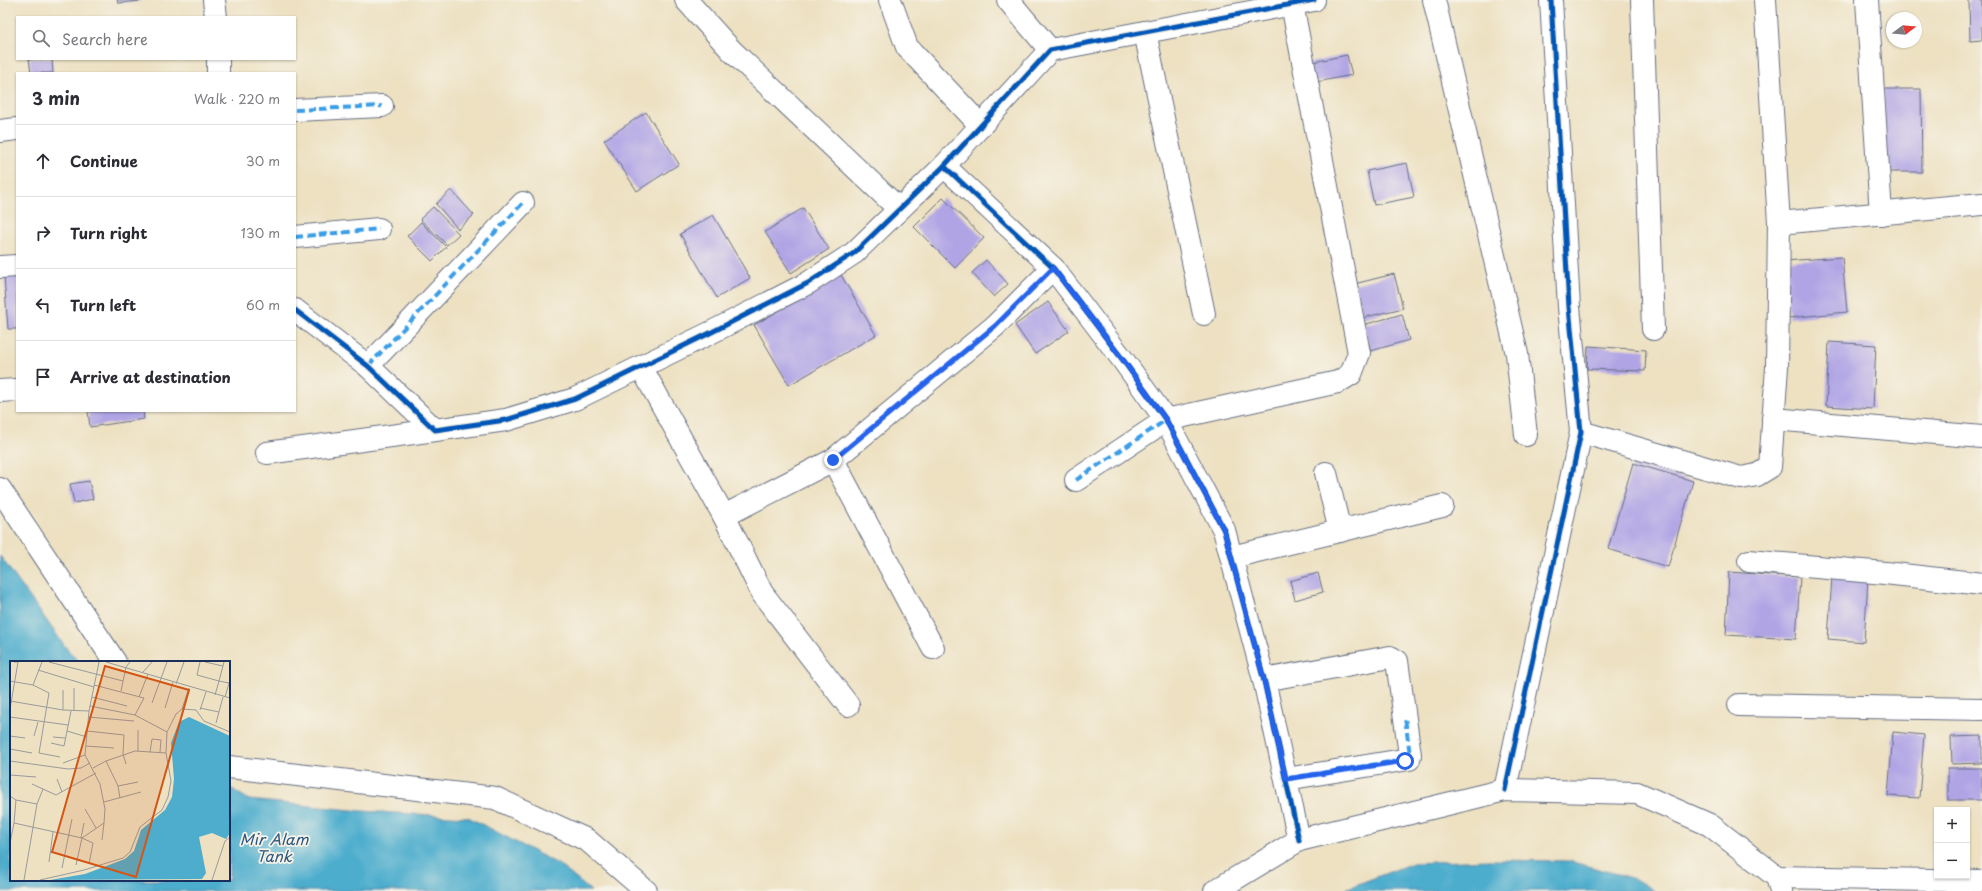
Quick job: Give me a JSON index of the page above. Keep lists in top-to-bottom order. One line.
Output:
{"water":["Mir Alam Tank"],"north":"right","page":{"search":"Search here","heading":["3 min","Walk · 220 m"],"list":[["Continue","30 m"],["Turn right","130 m"],["Turn left","60 m"],"Arrive at destination"],"map_buttons":["+","−"]}}
